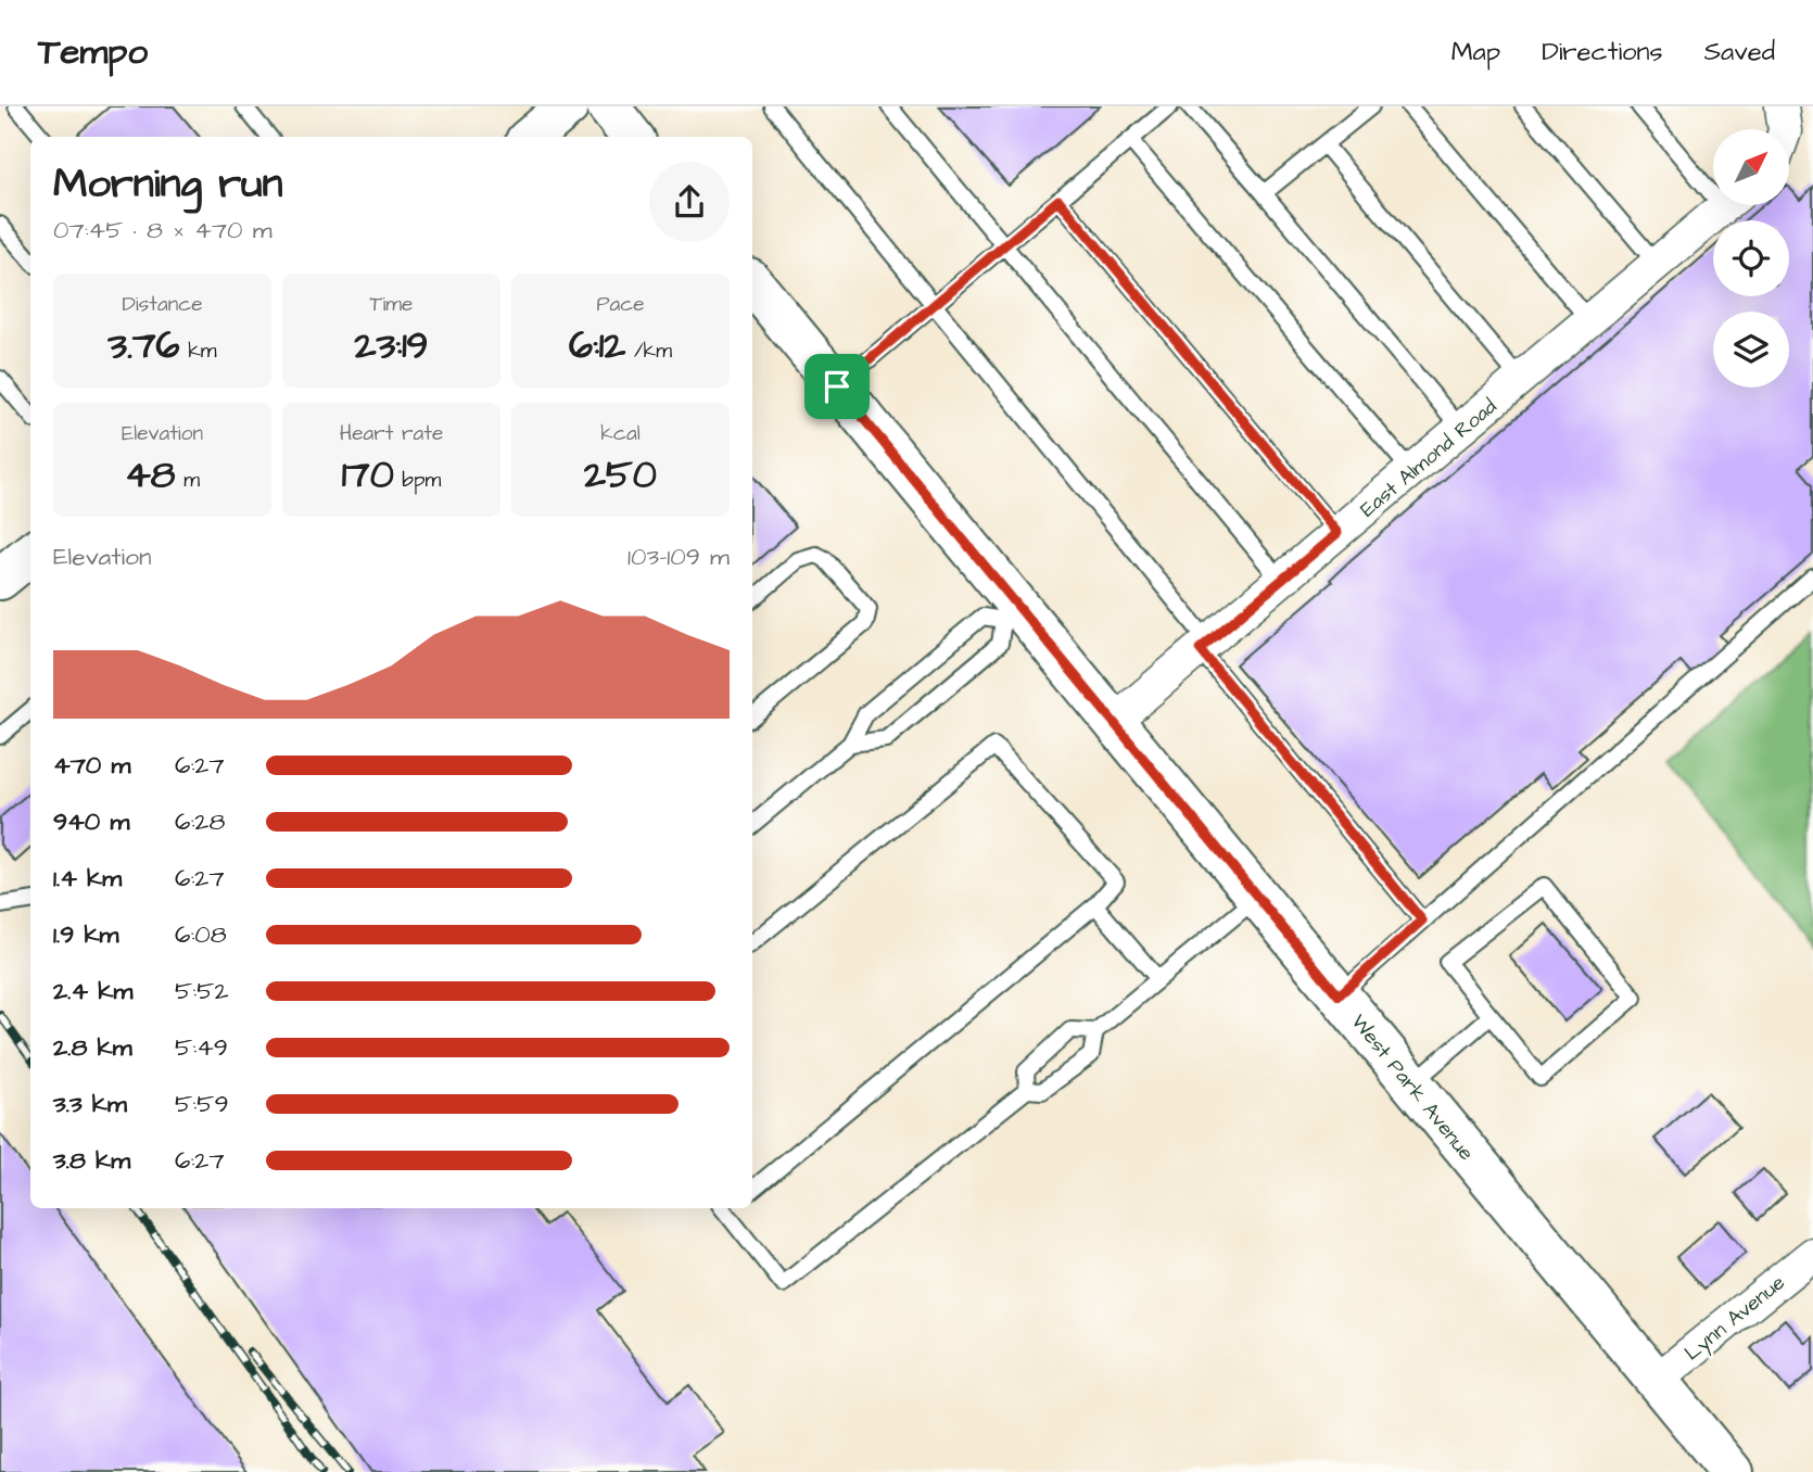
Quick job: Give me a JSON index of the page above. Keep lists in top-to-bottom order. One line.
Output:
{"streets":{"main road":["West Park Avenue"],"street":["East Almond Road","Lynn Avenue"]},"crossings":[["East Almond Road","West Park Avenue"],["West Park Avenue","Lynn Avenue"]],"north":"top right","page":{"header":"Tempo","nav":["Map","Directions","Saved"],"heading":["Morning run","07:45 · 8 × 470 m"],"stats":[["Distance","3.76 km"],["Time","23:19"],["Pace","6:12 /km"],["Elevation","48 m"],["Heart rate","170 bpm"],["kcal","250"]],"chart":["Elevation","103–109 m"],"list":[{"name":"470 m","note":"6:27"},{"name":"940 m","note":"6:28"},{"name":"1.4 km","note":"6:27"},{"name":"1.9 km","note":"6:08"},{"name":"2.4 km","note":"5:52"},{"name":"2.8 km","note":"5:49"},{"name":"3.3 km","note":"5:59"},{"name":"3.8 km","note":"6:27"}]}}
